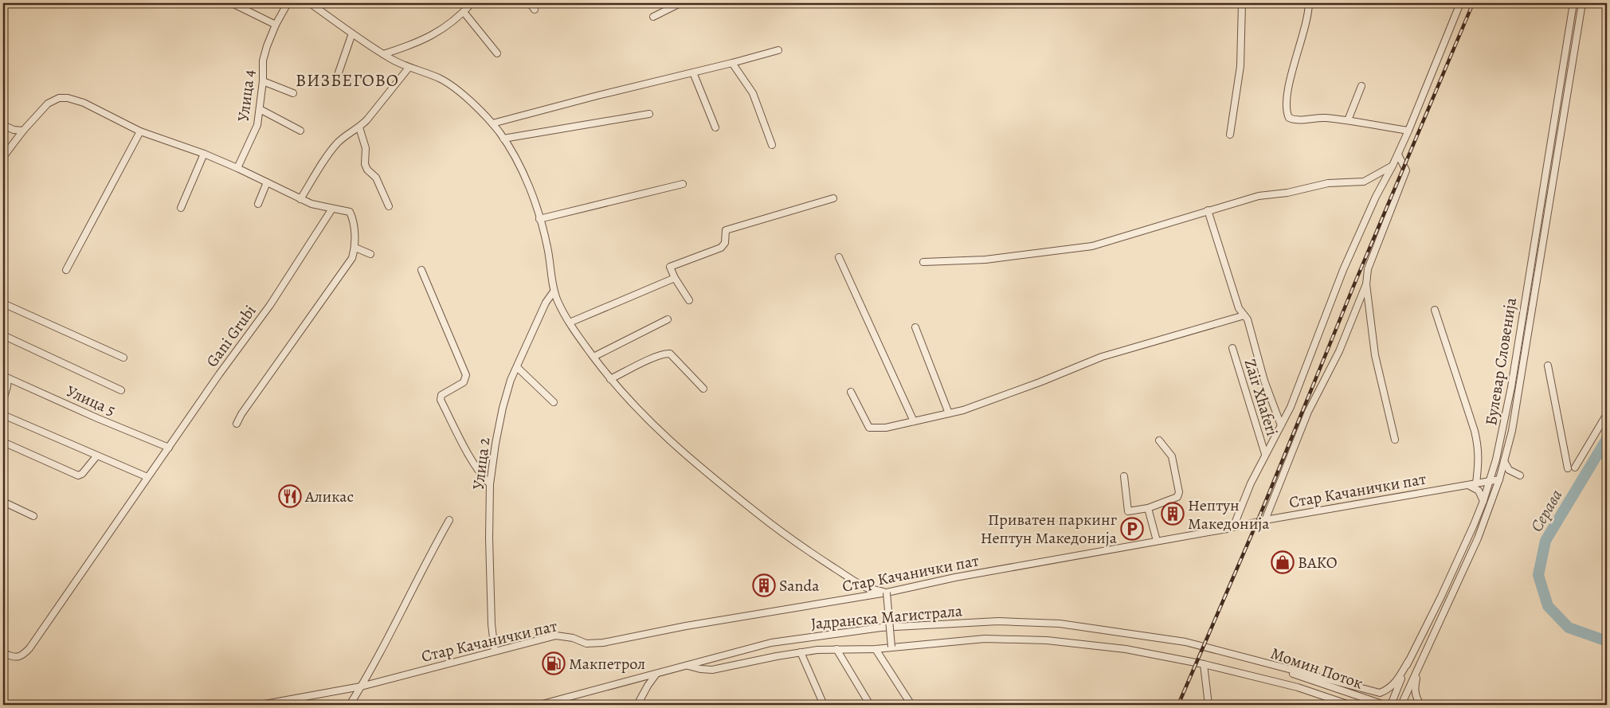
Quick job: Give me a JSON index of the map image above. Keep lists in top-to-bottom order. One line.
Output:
{"streets":{"street":["Улица 4","Gani Grubi","Булевар Словенија","Zair Xhaferi","Улица 5","Улица 2","Стар Качанички пат","Јадранска Магистрала","Момин Поток"]},"crossings":[["Gani Grubi","Улица 5"],["Булевар Словенија","Стар Качанички пат"],["Улица 2","Стар Качанички пат"],["Јадранска Магистрала","Момин Поток"]],"districts":["ВИЗБЕГОВО"],"water":["Серава"],"places":{"restaurant":["Аликас"],"building":["Нептун Македонија","Sanda"],"parking":["Приватен паркинг Нептун Македонија"],"shop":["BAKO"],"fuel station":["Макпетрол"]}}
